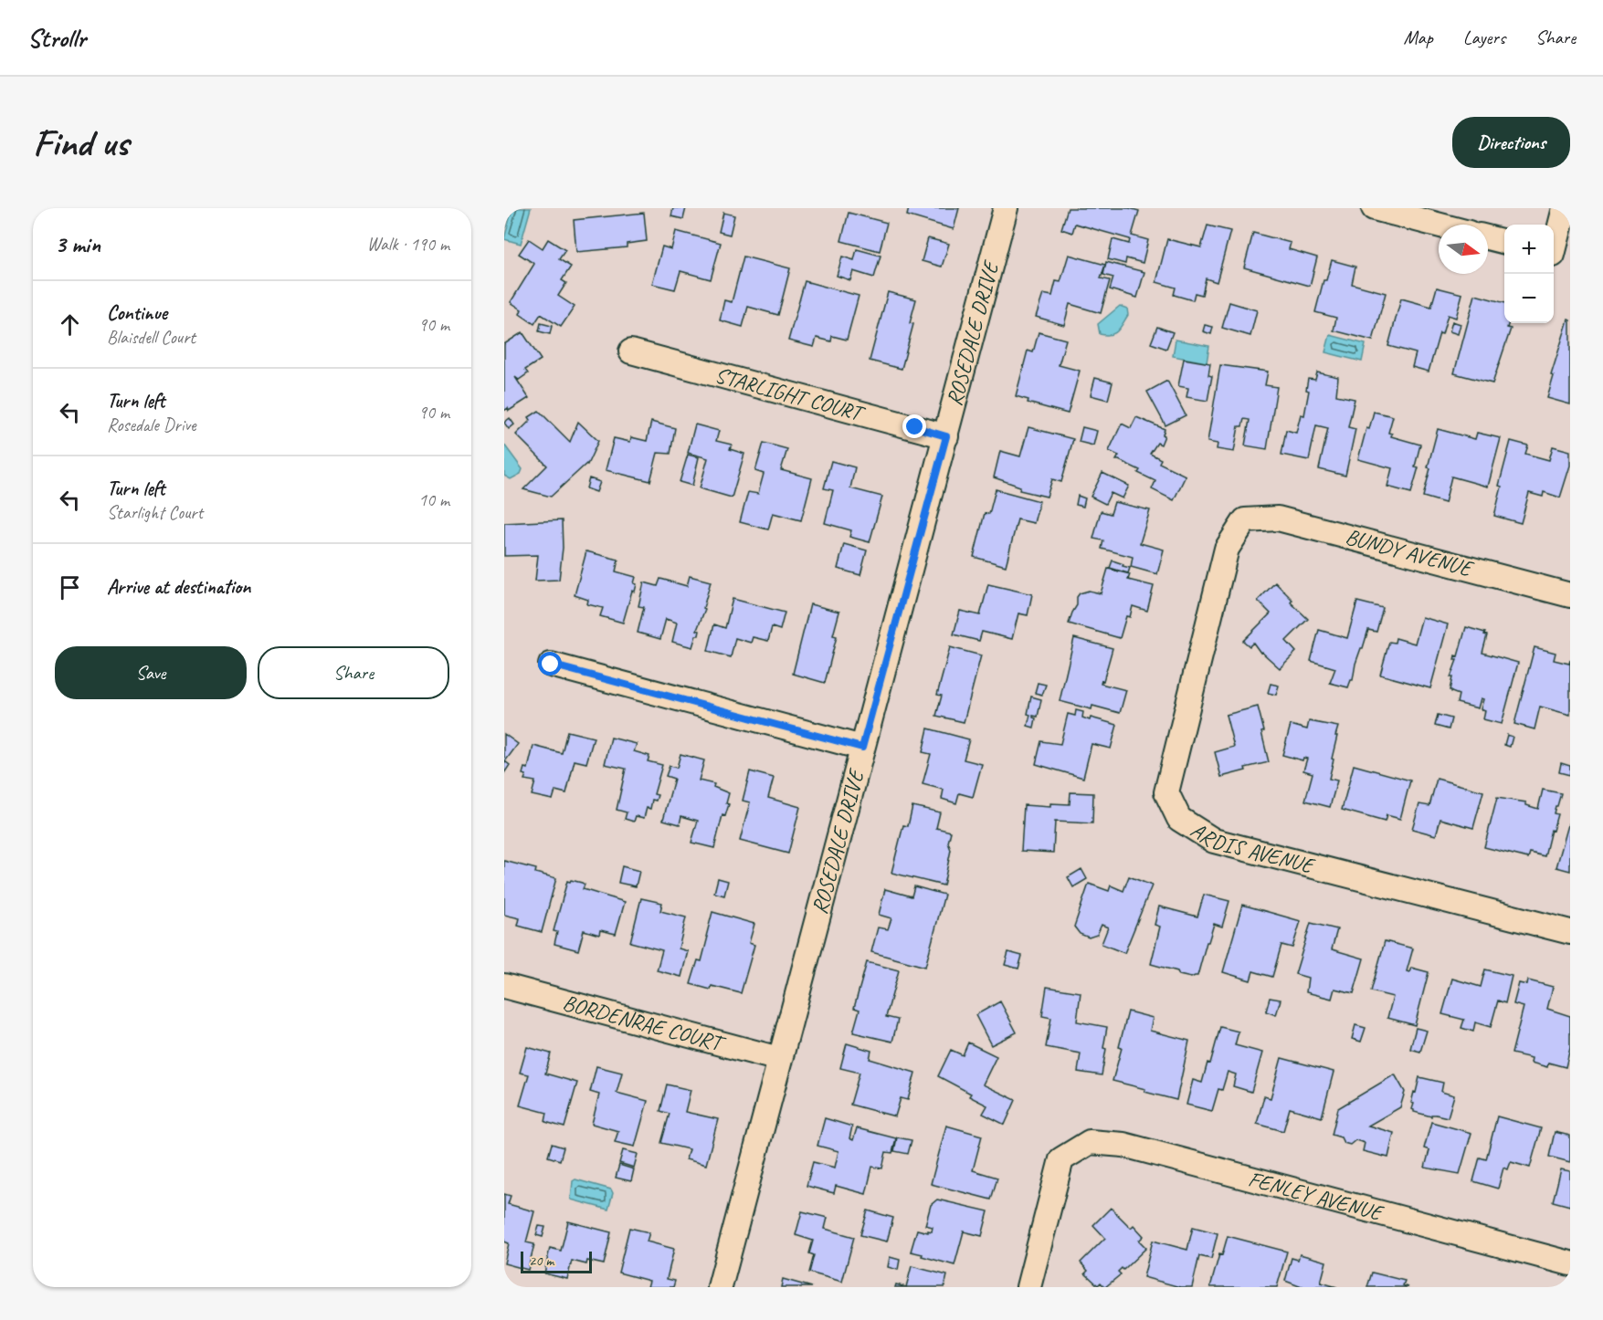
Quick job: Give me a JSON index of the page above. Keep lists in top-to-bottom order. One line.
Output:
{"streets":{"street":["ROSEDALE DRIVE","STARLIGHT COURT","BUNDY AVENUE","ARDIS AVENUE","BORDENRAE COURT","FENLEY AVENUE"]},"crossings":[["ROSEDALE DRIVE","STARLIGHT COURT"],["ROSEDALE DRIVE","BORDENRAE COURT"],["BUNDY AVENUE","ARDIS AVENUE"]],"scale_bar":"20 m","north":"right","page":{"header":"Strollr","nav":["Map","Layers","Share"],"buttons":["Directions",["Save","Share"]],"title":"Find us","heading":["3 min","Walk · 190 m"],"map_buttons":["+","−"],"list":[["Continue","Blaisdell Court","90 m"],["Turn left","Rosedale Drive","90 m"],["Turn left","Starlight Court","10 m"],"Arrive at destination"],"scale":"20 m"}}
